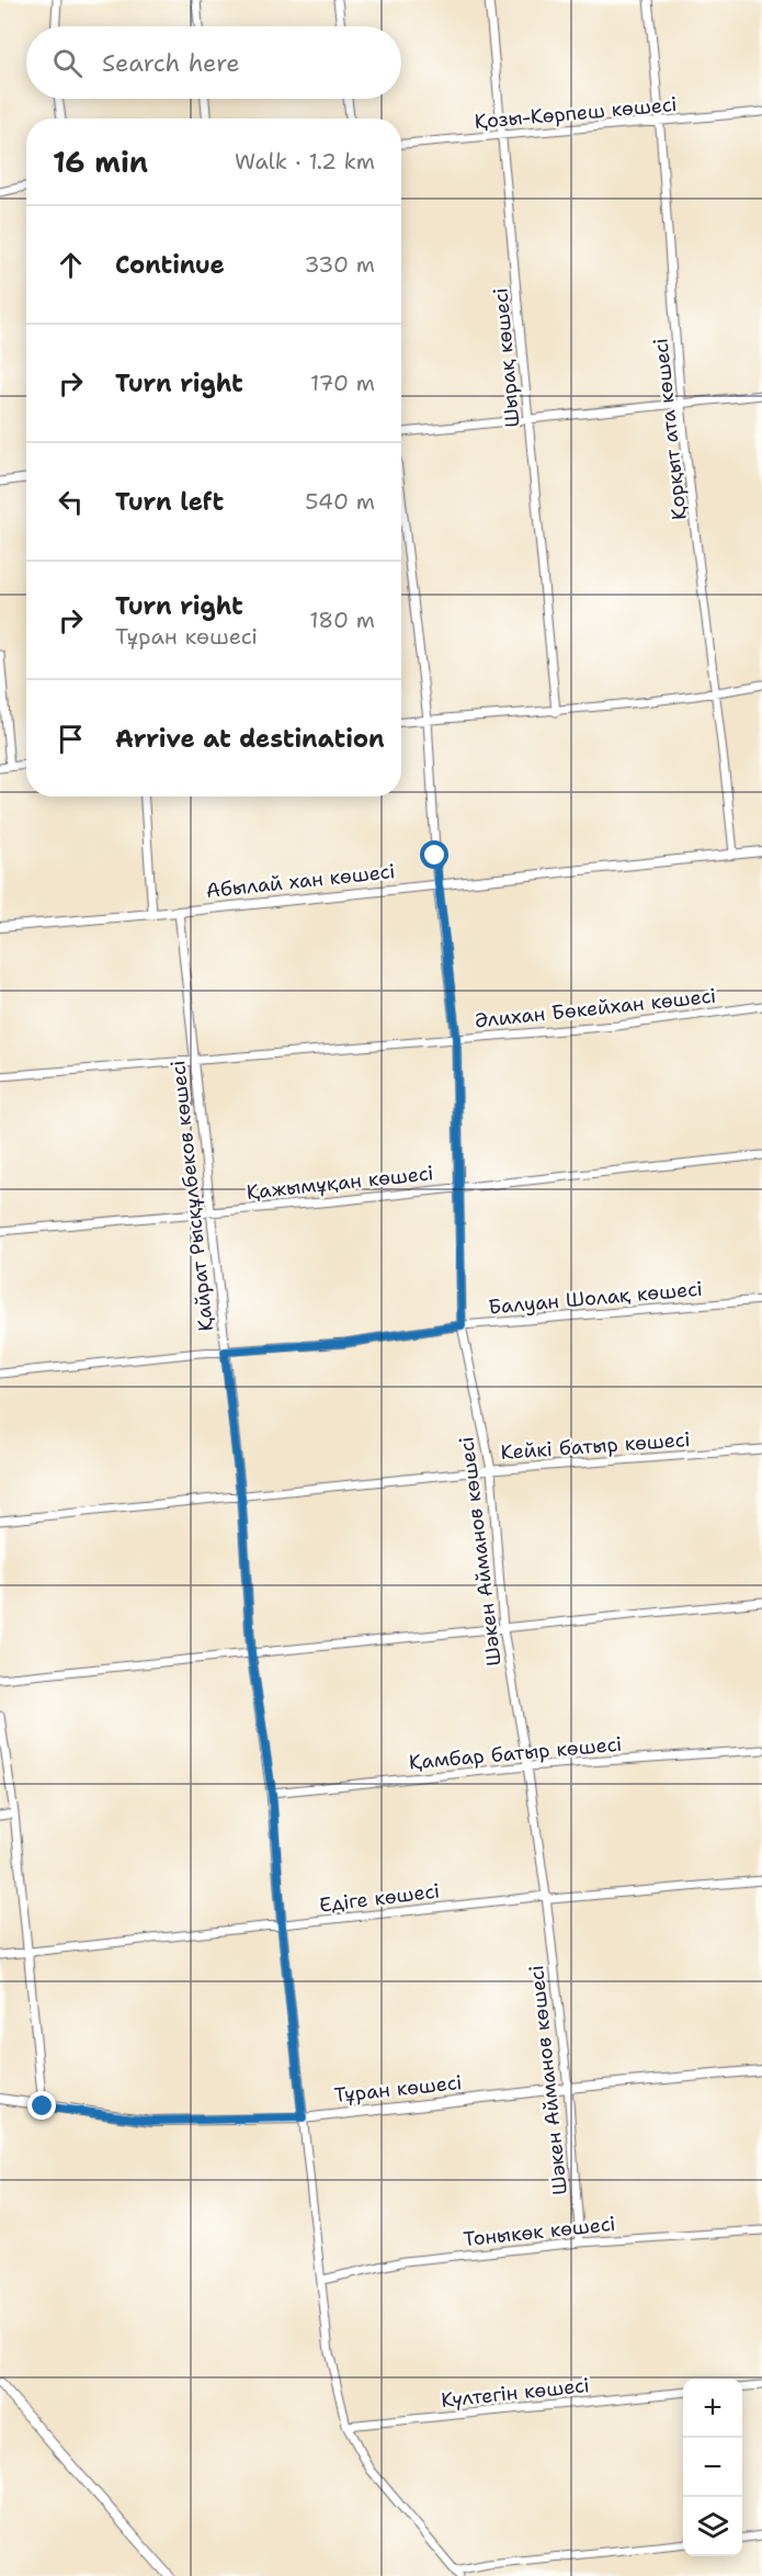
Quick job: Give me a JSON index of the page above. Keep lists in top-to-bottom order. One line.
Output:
{"streets":{"street":["Қозы-Көрпеш көшесі","Шырақ көшесі","Қорқыт ата көшесі","Абылай хан көшесі","Әлихан Бөкейхан көшесі","Қажымұқан көшесі","Қайрат Рысқұлбеков көшесі","Балуан Шолақ көшесі","Кейкі батыр көшесі","Шәкен Айманов көшесі","Қамбар батыр көшесі","Едіге көшесі","Тұран көшесі","Тоныкөк көшесі","Күлтегін көшесі"]},"crossings":[["Қозы-Көрпеш көшесі","Шырақ көшесі"],["Қозы-Көрпеш көшесі","Қорқыт ата көшесі"],["Қорқыт ата көшесі","Абылай хан көшесі"],["Абылай хан көшесі","Қайрат Рысқұлбеков көшесі"],["Абылай хан көшесі","Шәкен Айманов көшесі"],["Әлихан Бөкейхан көшесі","Қайрат Рысқұлбеков көшесі"],["Әлихан Бөкейхан көшесі","Шәкен Айманов көшесі"],["Қажымұқан көшесі","Қайрат Рысқұлбеков көшесі"],["Қажымұқан көшесі","Шәкен Айманов көшесі"],["Қайрат Рысқұлбеков көшесі","Балуан Шолақ көшесі"],["Қайрат Рысқұлбеков көшесі","Кейкі батыр көшесі"],["Қайрат Рысқұлбеков көшесі","Қамбар батыр көшесі"],["Қайрат Рысқұлбеков көшесі","Едіге көшесі"],["Қайрат Рысқұлбеков көшесі","Тұран көшесі"],["Қайрат Рысқұлбеков көшесі","Тоныкөк көшесі"],["Қайрат Рысқұлбеков көшесі","Күлтегін көшесі"],["Балуан Шолақ көшесі","Шәкен Айманов көшесі"],["Кейкі батыр көшесі","Шәкен Айманов көшесі"],["Шәкен Айманов көшесі","Қамбар батыр көшесі"],["Шәкен Айманов көшесі","Едіге көшесі"],["Шәкен Айманов көшесі","Тұран көшесі"],["Шәкен Айманов көшесі","Тоныкөк көшесі"]],"page":{"search":"Search here","heading":["16 min","Walk · 1.2 km"],"list":[["Continue","330 m"],["Turn right","170 m"],["Turn left","540 m"],["Turn right","Тұран көшесі","180 m"],"Arrive at destination"],"map_buttons":["+","−"]}}
